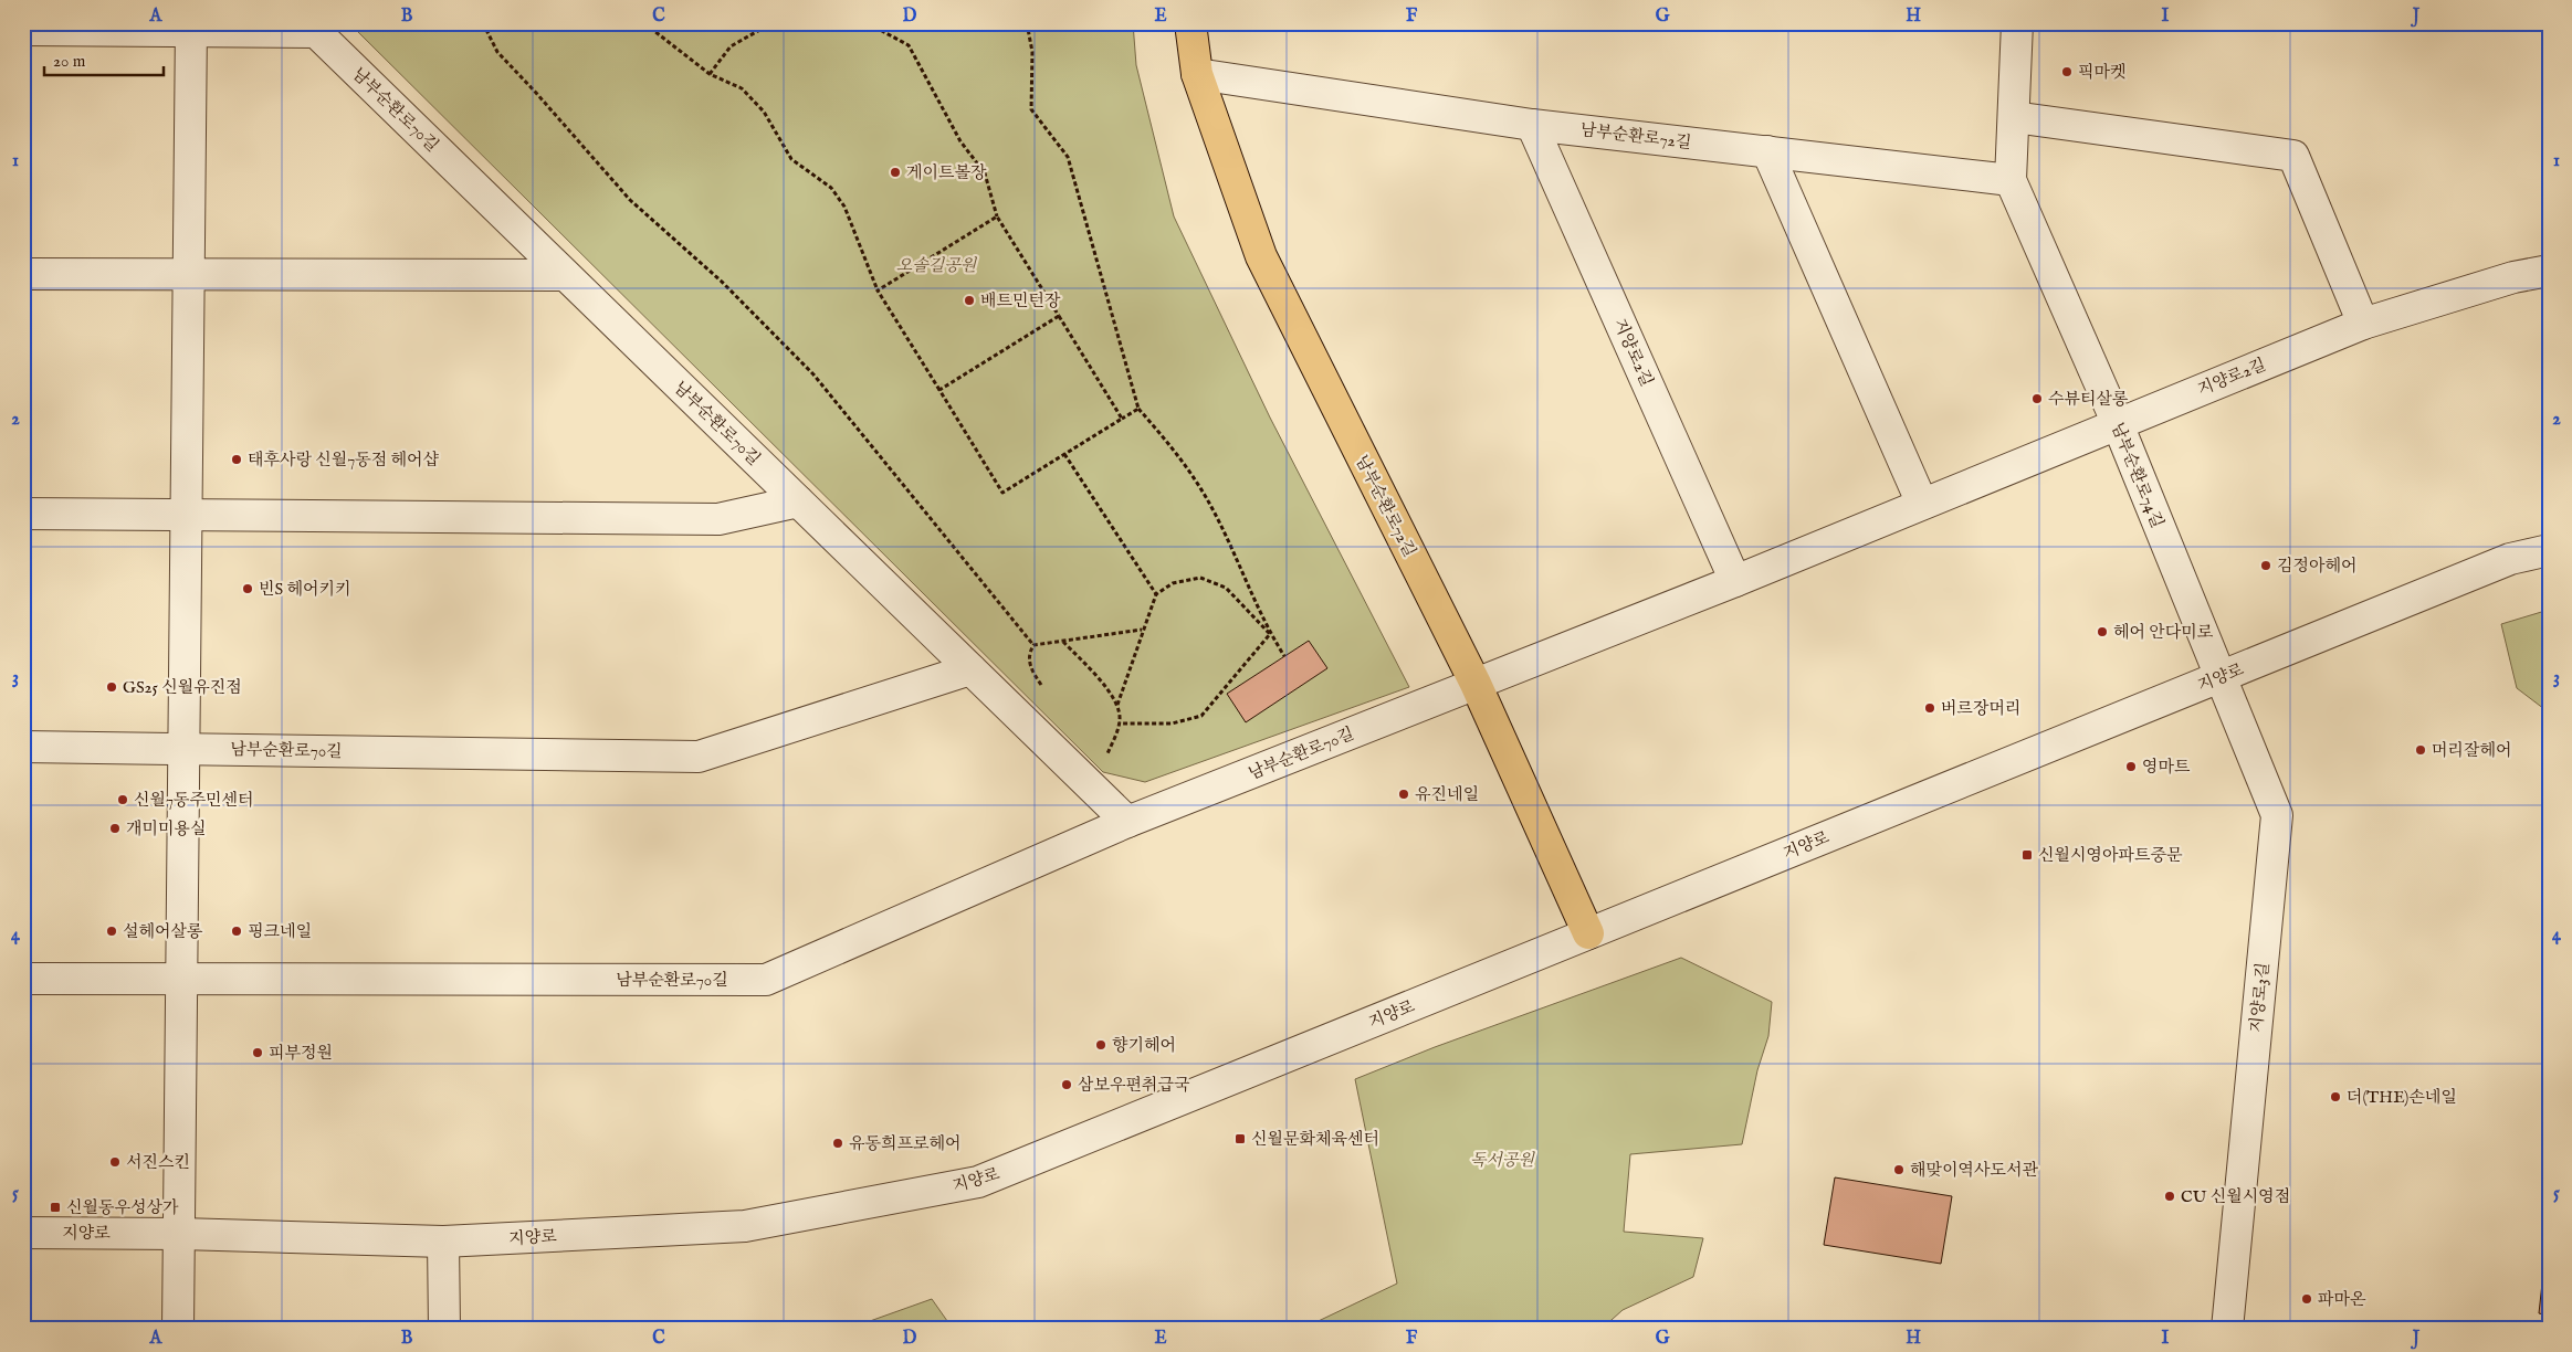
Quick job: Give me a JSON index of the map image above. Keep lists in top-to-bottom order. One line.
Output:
{"streets":{"main road":["남부순환로72길"],"street":["남부순환로70길","지양로2길","남부순환로74길","지양로","지양로3길"]},"crossings":[["남부순환로70길","남부순환로72길"],["남부순환로70길","지양로2길"],["남부순환로72길","지양로2길"],["남부순환로72길","남부순환로74길"],["남부순환로72길","지양로"],["지양로2길","남부순환로74길"],["남부순환로74길","지양로"],["남부순환로74길","지양로3길"],["지양로","지양로3길"]],"parks":["오솔길공원","독서공원"],"places":{"other":["픽마켓","게이트볼장","배트민턴장","수뷰티살롱","태후사랑 신월7동점 헤어샵","김정아헤어","빈S 헤어키키","헤어 안다미로","GS25 신월유진점","버르장머리","머리잘헤어","영마트","유진네일","신월7동주민센터","개미미용실","설헤어살롱","핑크네일","향기헤어","피부정원","삼보우편취급국","더(THE)손네일","유동희프로헤어","서진스킨","해맞이역사도서관","CU 신월시영점","파마온"],"transit":["신월시영아파트중문","신월문화체육센터","신월동우성상가"]},"scale_bar":"20 m","grid":{"columns":["A","B","C","D","E","F","G","H","I","J"],"rows":["1","2","3","4","5"]}}
